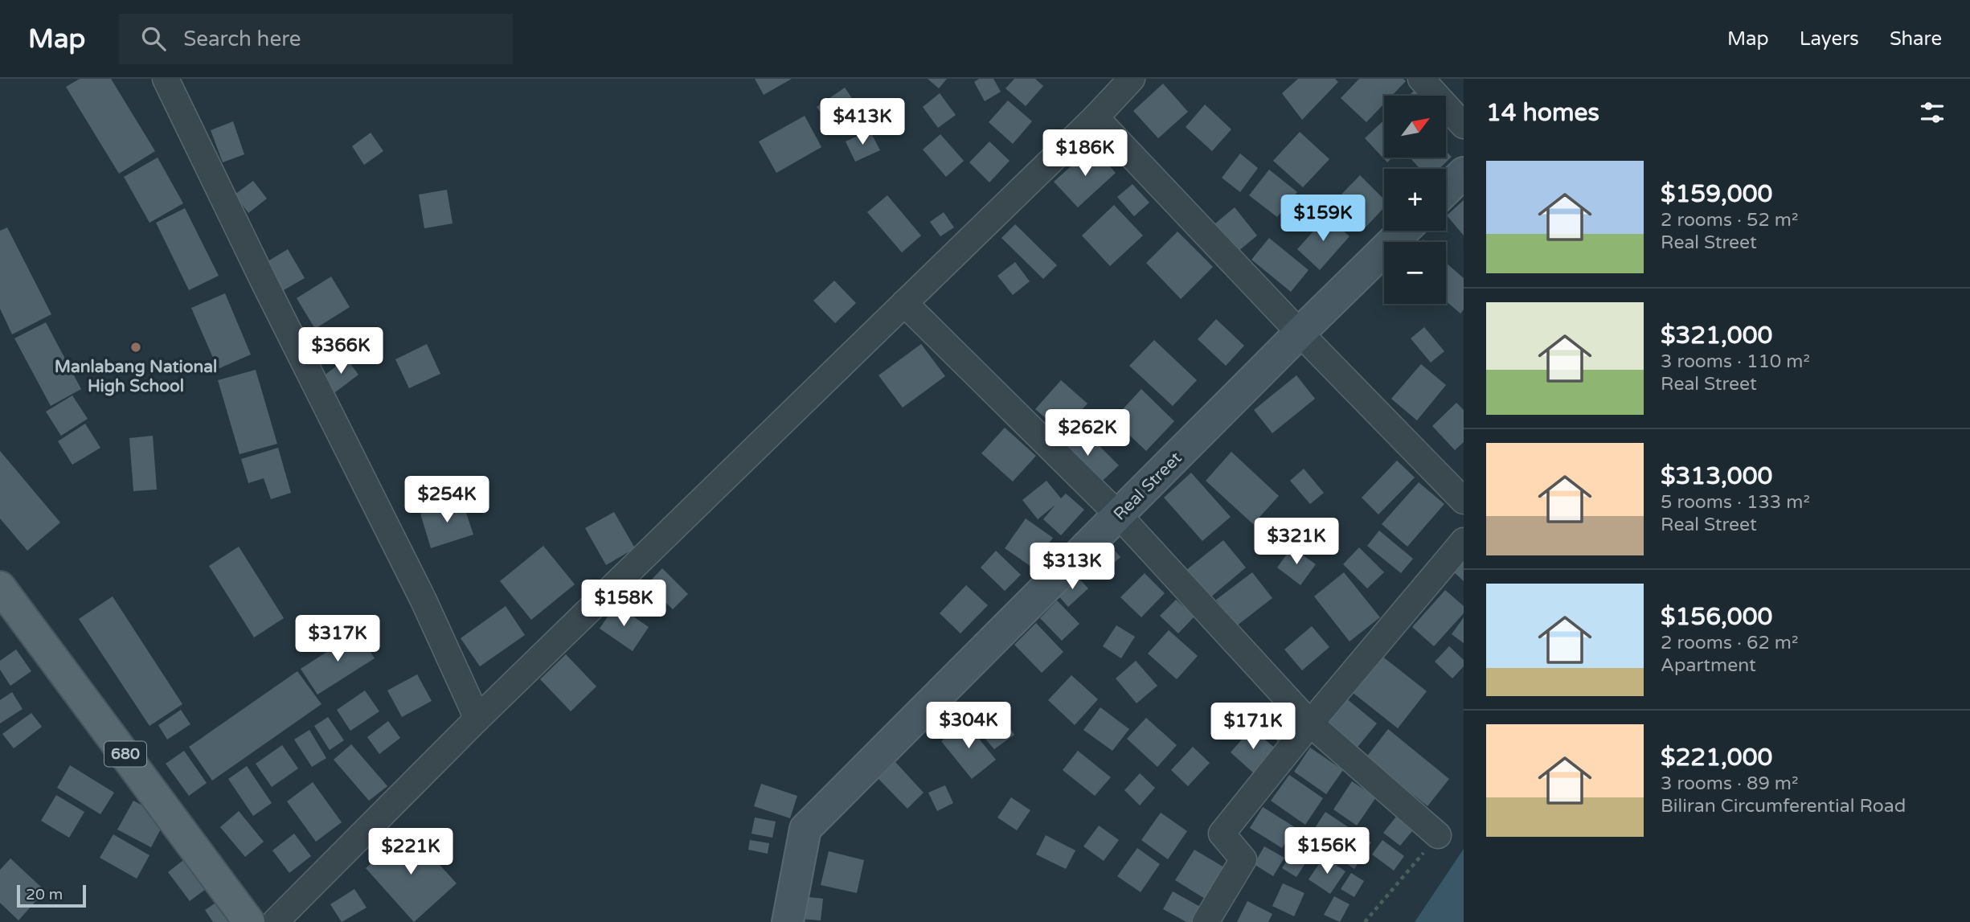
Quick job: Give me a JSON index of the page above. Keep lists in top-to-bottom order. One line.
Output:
{"streets":{"main road":["680"],"street":["Real Street"]},"places":["Manlabang National High School"],"scale_bar":"20 m","north":"top right","page":{"header":"Map","search":"Search here","nav":["Map","Layers","Share"],"heading":"14 homes","map_buttons":["+","−"],"price":["$413K","$186K","$159K","$366K","$262K","$254K","$321K","$313K","$158K","$317K","$304K","$171K","$156K","$221K"],"list":[{"name":"$159,000","note":"2 rooms · 52 m² · Real Street"},{"name":"$321,000","note":"3 rooms · 110 m² · Real Street"},{"name":"$313,000","note":"5 rooms · 133 m² · Real Street"},{"name":"$156,000","note":"2 rooms · 62 m² · Apartment"},{"name":"$221,000","note":"3 rooms · 89 m² · Biliran Circumferential Road"}],"scale":"20 m"}}
